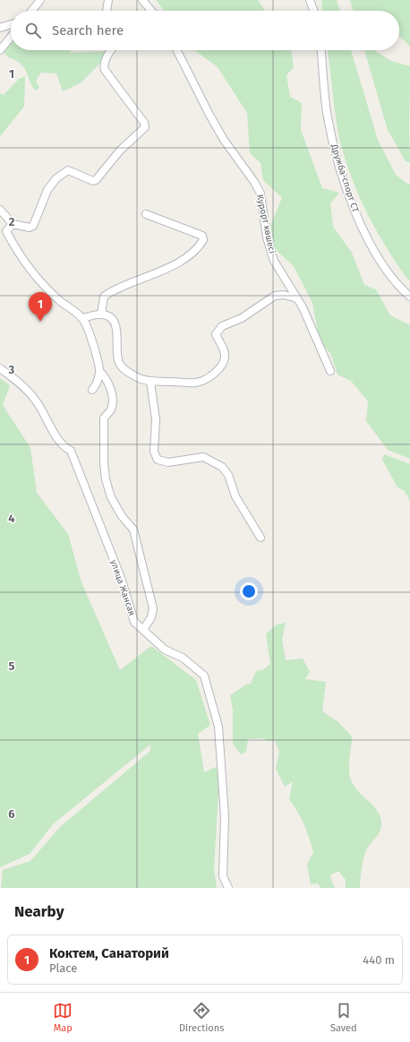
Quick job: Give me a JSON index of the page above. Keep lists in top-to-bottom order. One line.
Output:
{"streets":{"street":["Дружба-спорт СТ","Курорт көшесі","улица Жансая"]},"page":{"search":"Search here","pins":"1","heading":"Nearby","list":[{"mark":"1","name":"Коктем, Санаторий","note":"Place","value":"440 m"}],"nav":["Map","Directions","Saved"]},"grid":{"rows":["1","2","3","4","5","6"]}}
